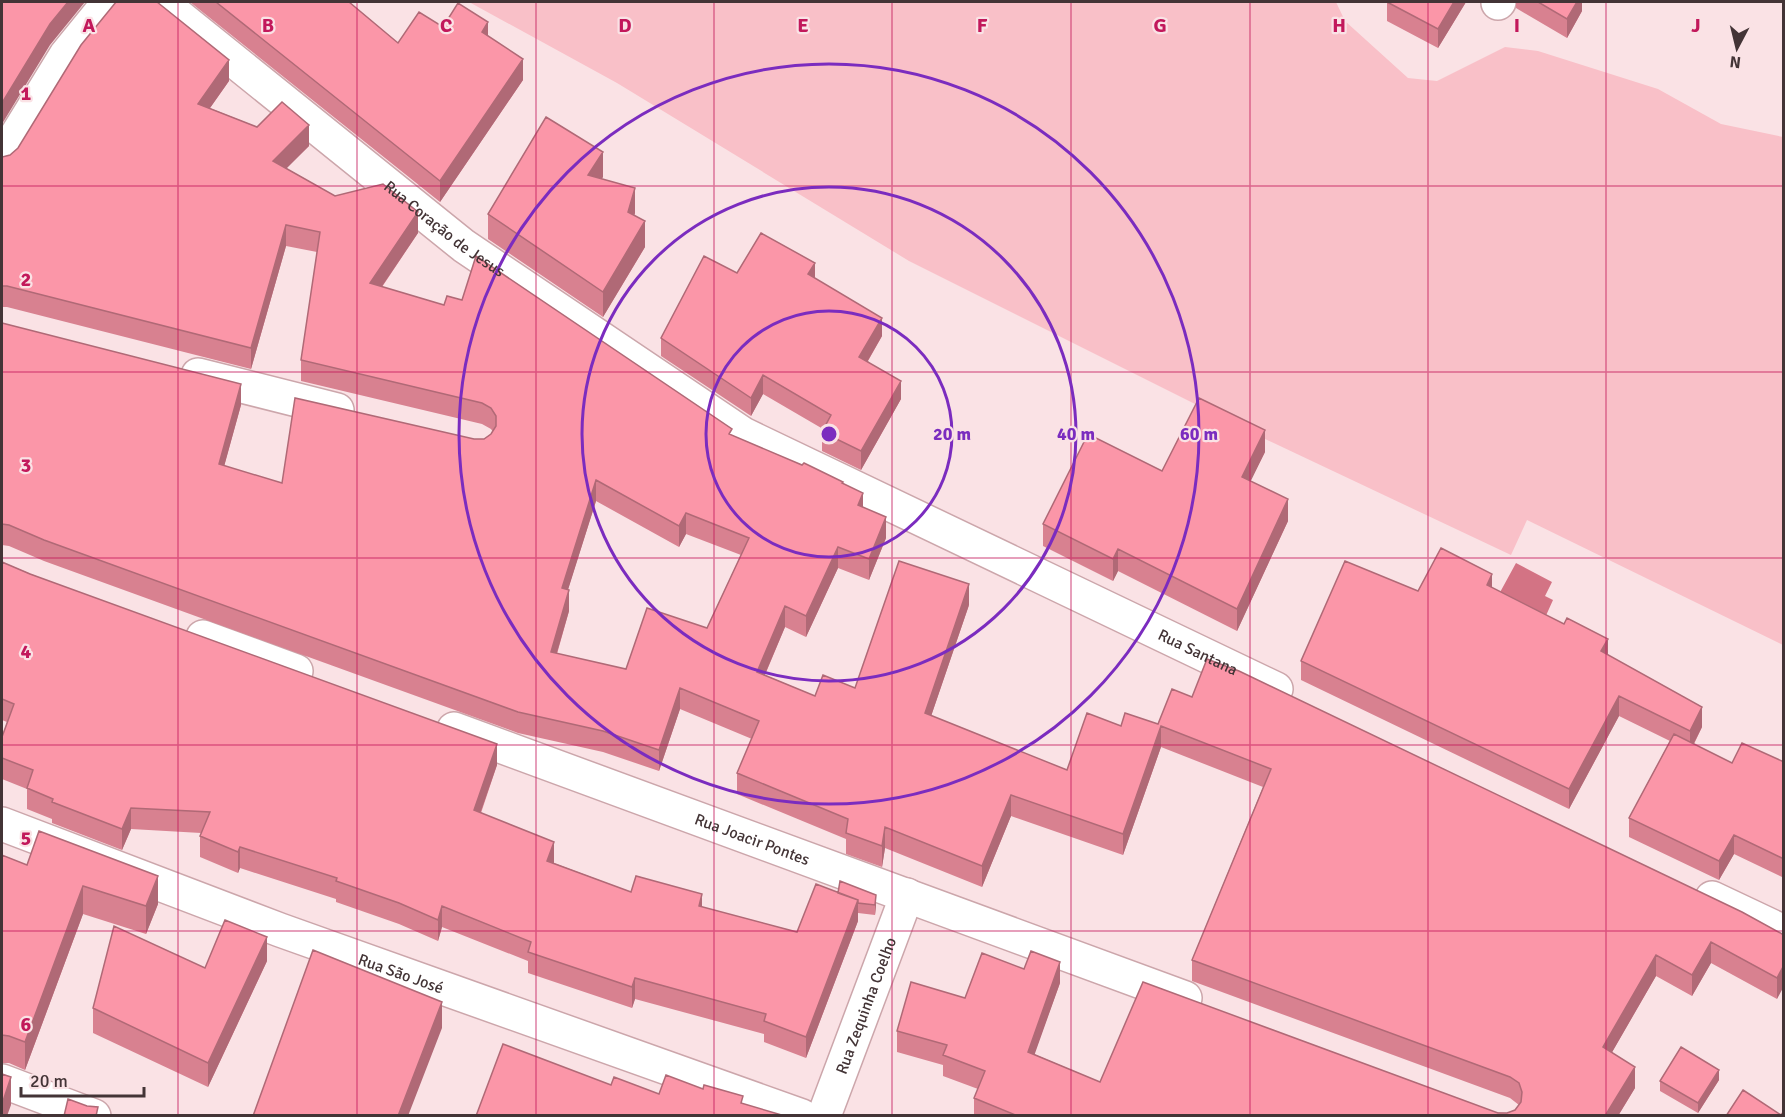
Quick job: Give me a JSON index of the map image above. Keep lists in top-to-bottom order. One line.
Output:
{"streets":{"street":["Rua Coração de Jesus","Rua Santana","Rua Joacir Pontes","Rua São José","Rua Zequinha Coelho"]},"crossings":[["Rua Coração de Jesus","Rua Santana"],["Rua Joacir Pontes","Rua Zequinha Coelho"]],"scale_bar":"20 m","north":"bottom","grid":{"columns":["A","B","C","D","E","F","G","H","I","J"],"rows":["1","2","3","4","5","6"]},"rings":["20 m","40 m","60 m"]}
